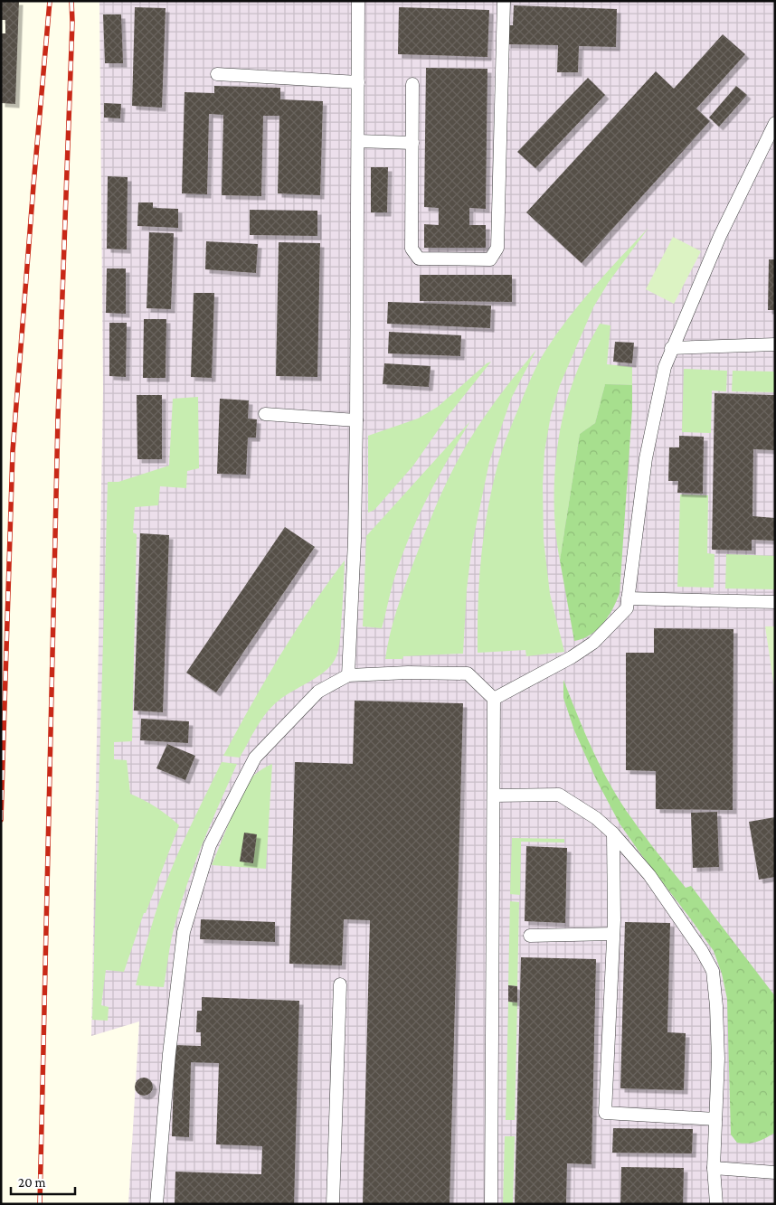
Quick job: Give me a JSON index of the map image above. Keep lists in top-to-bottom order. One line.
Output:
{"scale_bar":"20 m"}
